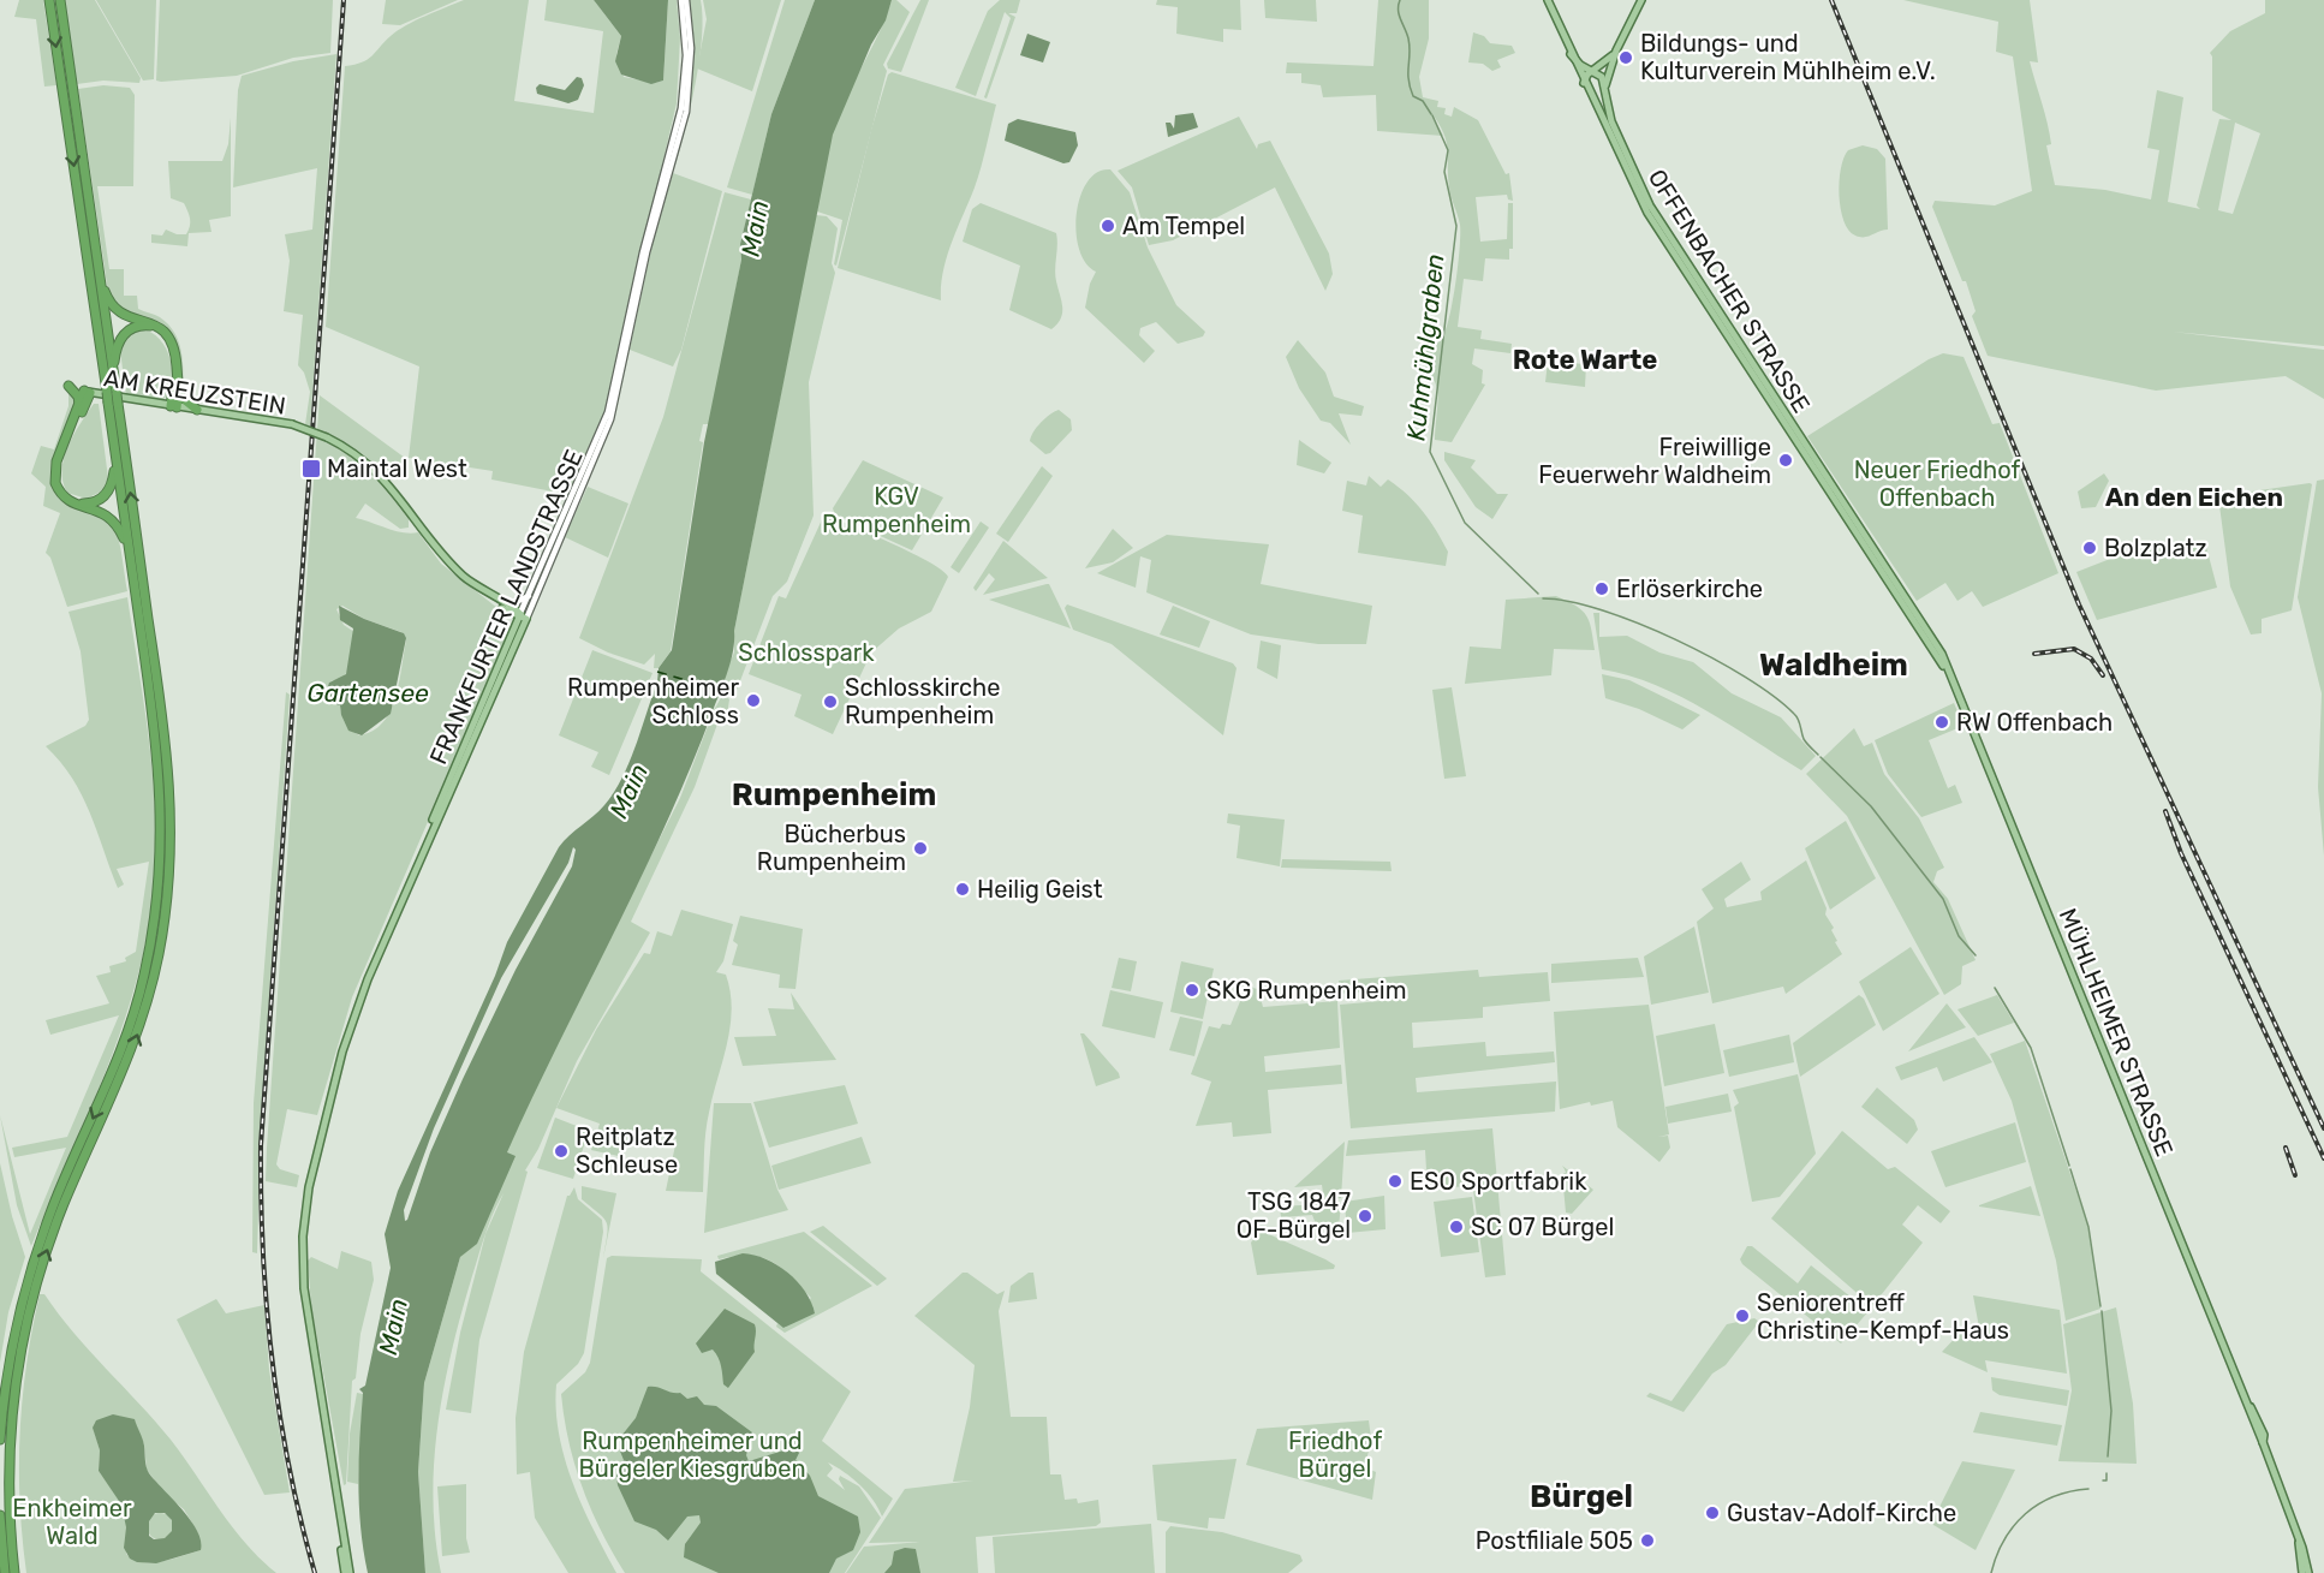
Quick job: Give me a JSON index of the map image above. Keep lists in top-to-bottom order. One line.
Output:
{"streets":{"main road":["OFFENBACHER STRASSE","AM KREUZSTEIN","FRANKFURTER LANDSTRASSE","MÜHLHEIMER STRASSE"]},"crossings":[["OFFENBACHER STRASSE","MÜHLHEIMER STRASSE"],["AM KREUZSTEIN","FRANKFURTER LANDSTRASSE"]],"districts":["Rote Warte","An den Eichen","Waldheim","Rumpenheim","Bürgel"],"water":["Main","Kuhmühlgraben","Gartensee"],"parks":["Neuer Friedhof Offenbach","KGV Rumpenheim","Schlosspark","Rumpenheimer und Bürgeler Kiesgruben","Friedhof Bürgel","Enkheimer Wald"],"places":{"other":["Bildungs- und Kulturverein Mühlheim e.V.","Am Tempel","Freiwillige Feuerwehr Waldheim","Bolzplatz","Erlöserkirche","Rumpenheimer Schloss","Schlosskirche Rumpenheim","RW Offenbach","Bücherbus Rumpenheim","Heilig Geist","SKG Rumpenheim","Reitplatz Schleuse","ESO Sportfabrik","TSG 1847 OF-Bürgel","SC 07 Bürgel","Seniorentreff Christine-Kempf-Haus","Gustav-Adolf-Kirche","Postfiliale 505"],"transit":["Maintal West"]}}
